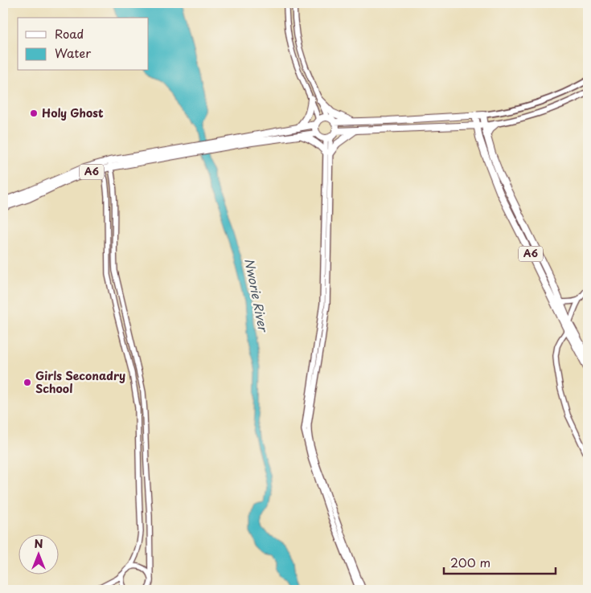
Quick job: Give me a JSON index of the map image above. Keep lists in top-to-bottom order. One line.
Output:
{"streets":{"highway":["A6"]},"water":["Nworie River"],"places":["Holy Ghost","Girls Seconadry School"],"legend":["Road","Water"],"scale_bar":"200 m","north":"top"}
